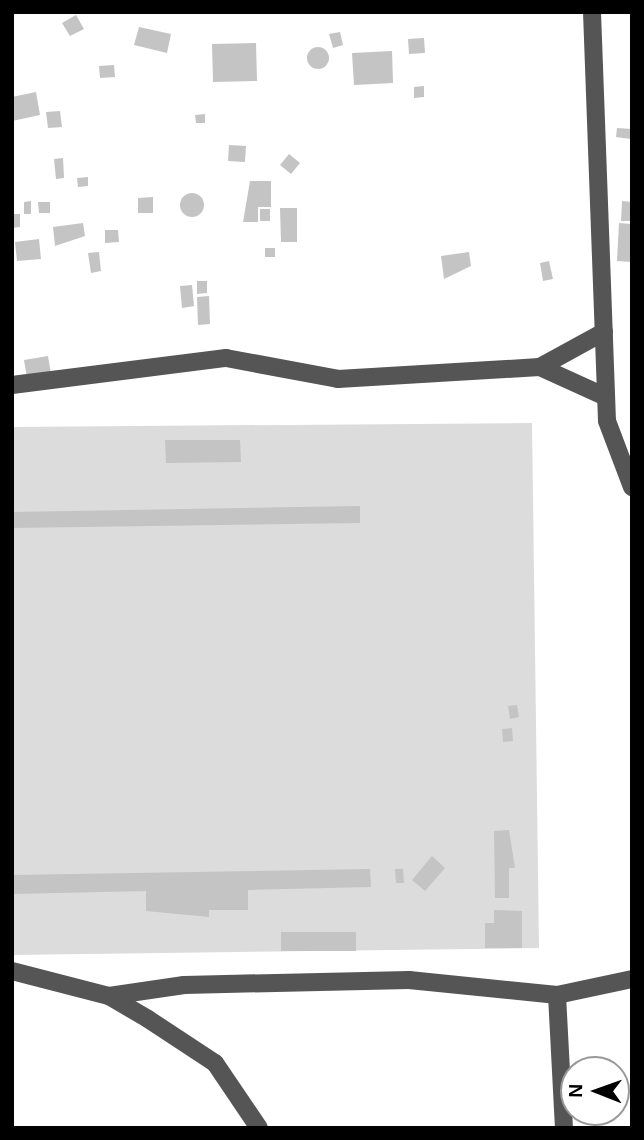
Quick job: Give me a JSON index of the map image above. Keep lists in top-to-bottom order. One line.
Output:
{"north":"left"}
